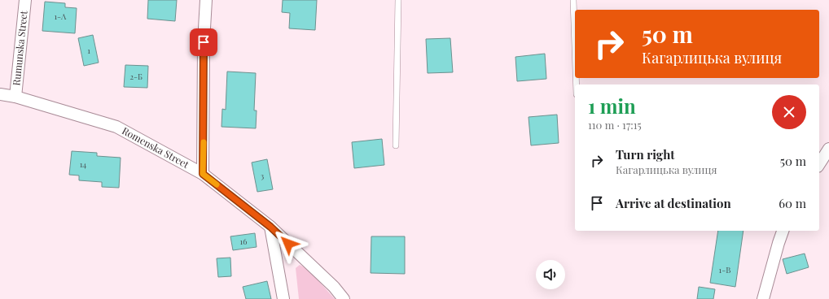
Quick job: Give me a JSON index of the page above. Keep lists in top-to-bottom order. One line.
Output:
{"streets":{"street":["Rumunska Street","Romenska Street"]},"crossings":[["Rumunska Street","Romenska Street"]],"house_numbers":["1-А","1","2-Б","14","3","16","1-В"],"page":{"turn":["50 m","Кагарлицька вулиця"],"heading":["1 min","110 m · 17:15"],"list":[{"name":"Turn right","note":"Кагарлицька вулиця","value":"50 m"},{"name":"Arrive at destination","value":"60 m"}]}}
